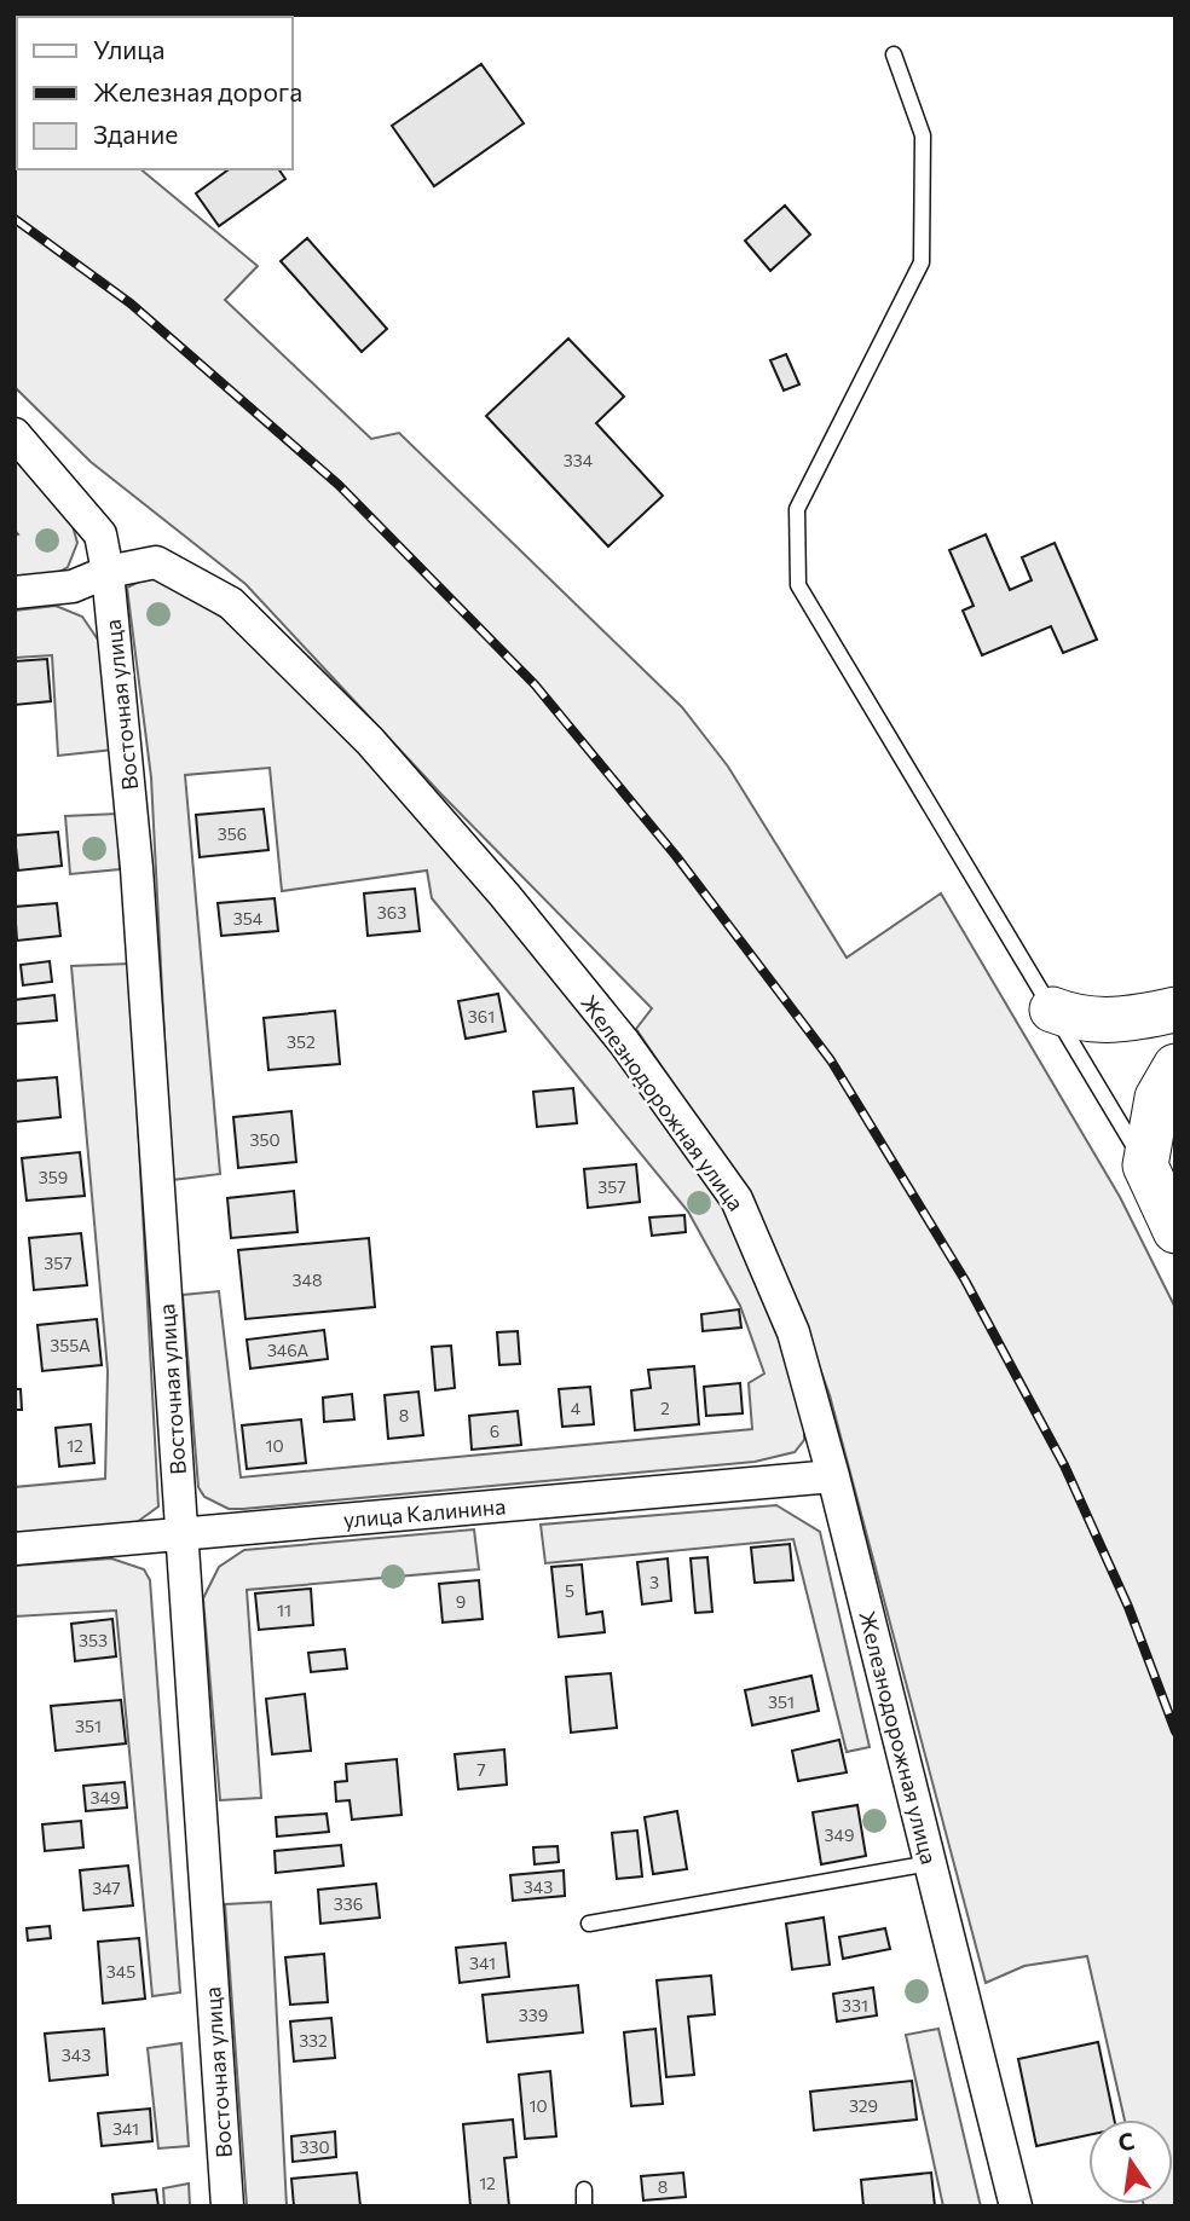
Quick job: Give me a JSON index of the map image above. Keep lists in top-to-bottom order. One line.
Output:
{"streets":{"street":["Восточная улица","Железнодорожная улица","улица Калинина"]},"crossings":[["Восточная улица","Железнодорожная улица"],["Восточная улица","улица Калинина"],["Железнодорожная улица","улица Калинина"]],"house_numbers":["334","356","363","354","361","352","350","359","357","357","348","355А","346А","4","2","8","6","12","10","3","5","9","11","353","351","351","7","349","349","343","347","336","341","345","331","339","332","343","10","329","341","330","12","8"],"legend":["Улица","Железная дорога","Здание"],"north":"top"}
